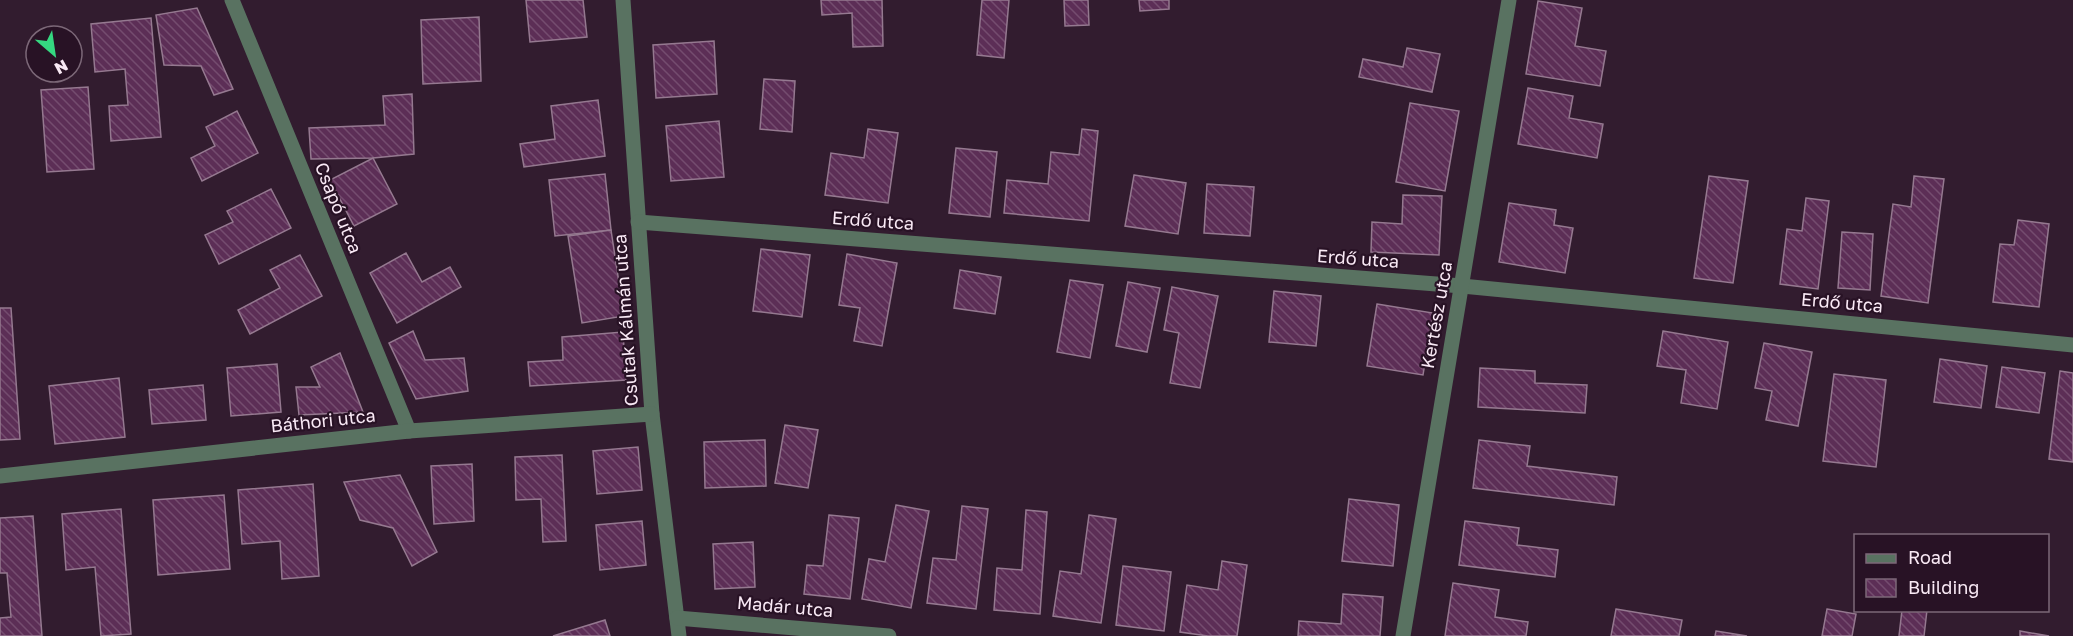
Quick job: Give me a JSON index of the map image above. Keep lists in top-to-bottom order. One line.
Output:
{"streets":{"street":["Csapó utca","Erdő utca","Kertész utca","Csutak Kálmán utca","Báthori utca","Madár utca"]},"crossings":[["Csapó utca","Báthori utca"],["Erdő utca","Kertész utca"],["Erdő utca","Csutak Kálmán utca"],["Csutak Kálmán utca","Báthori utca"],["Csutak Kálmán utca","Madár utca"]],"legend":["Road","Building"],"north":"bottom right"}
